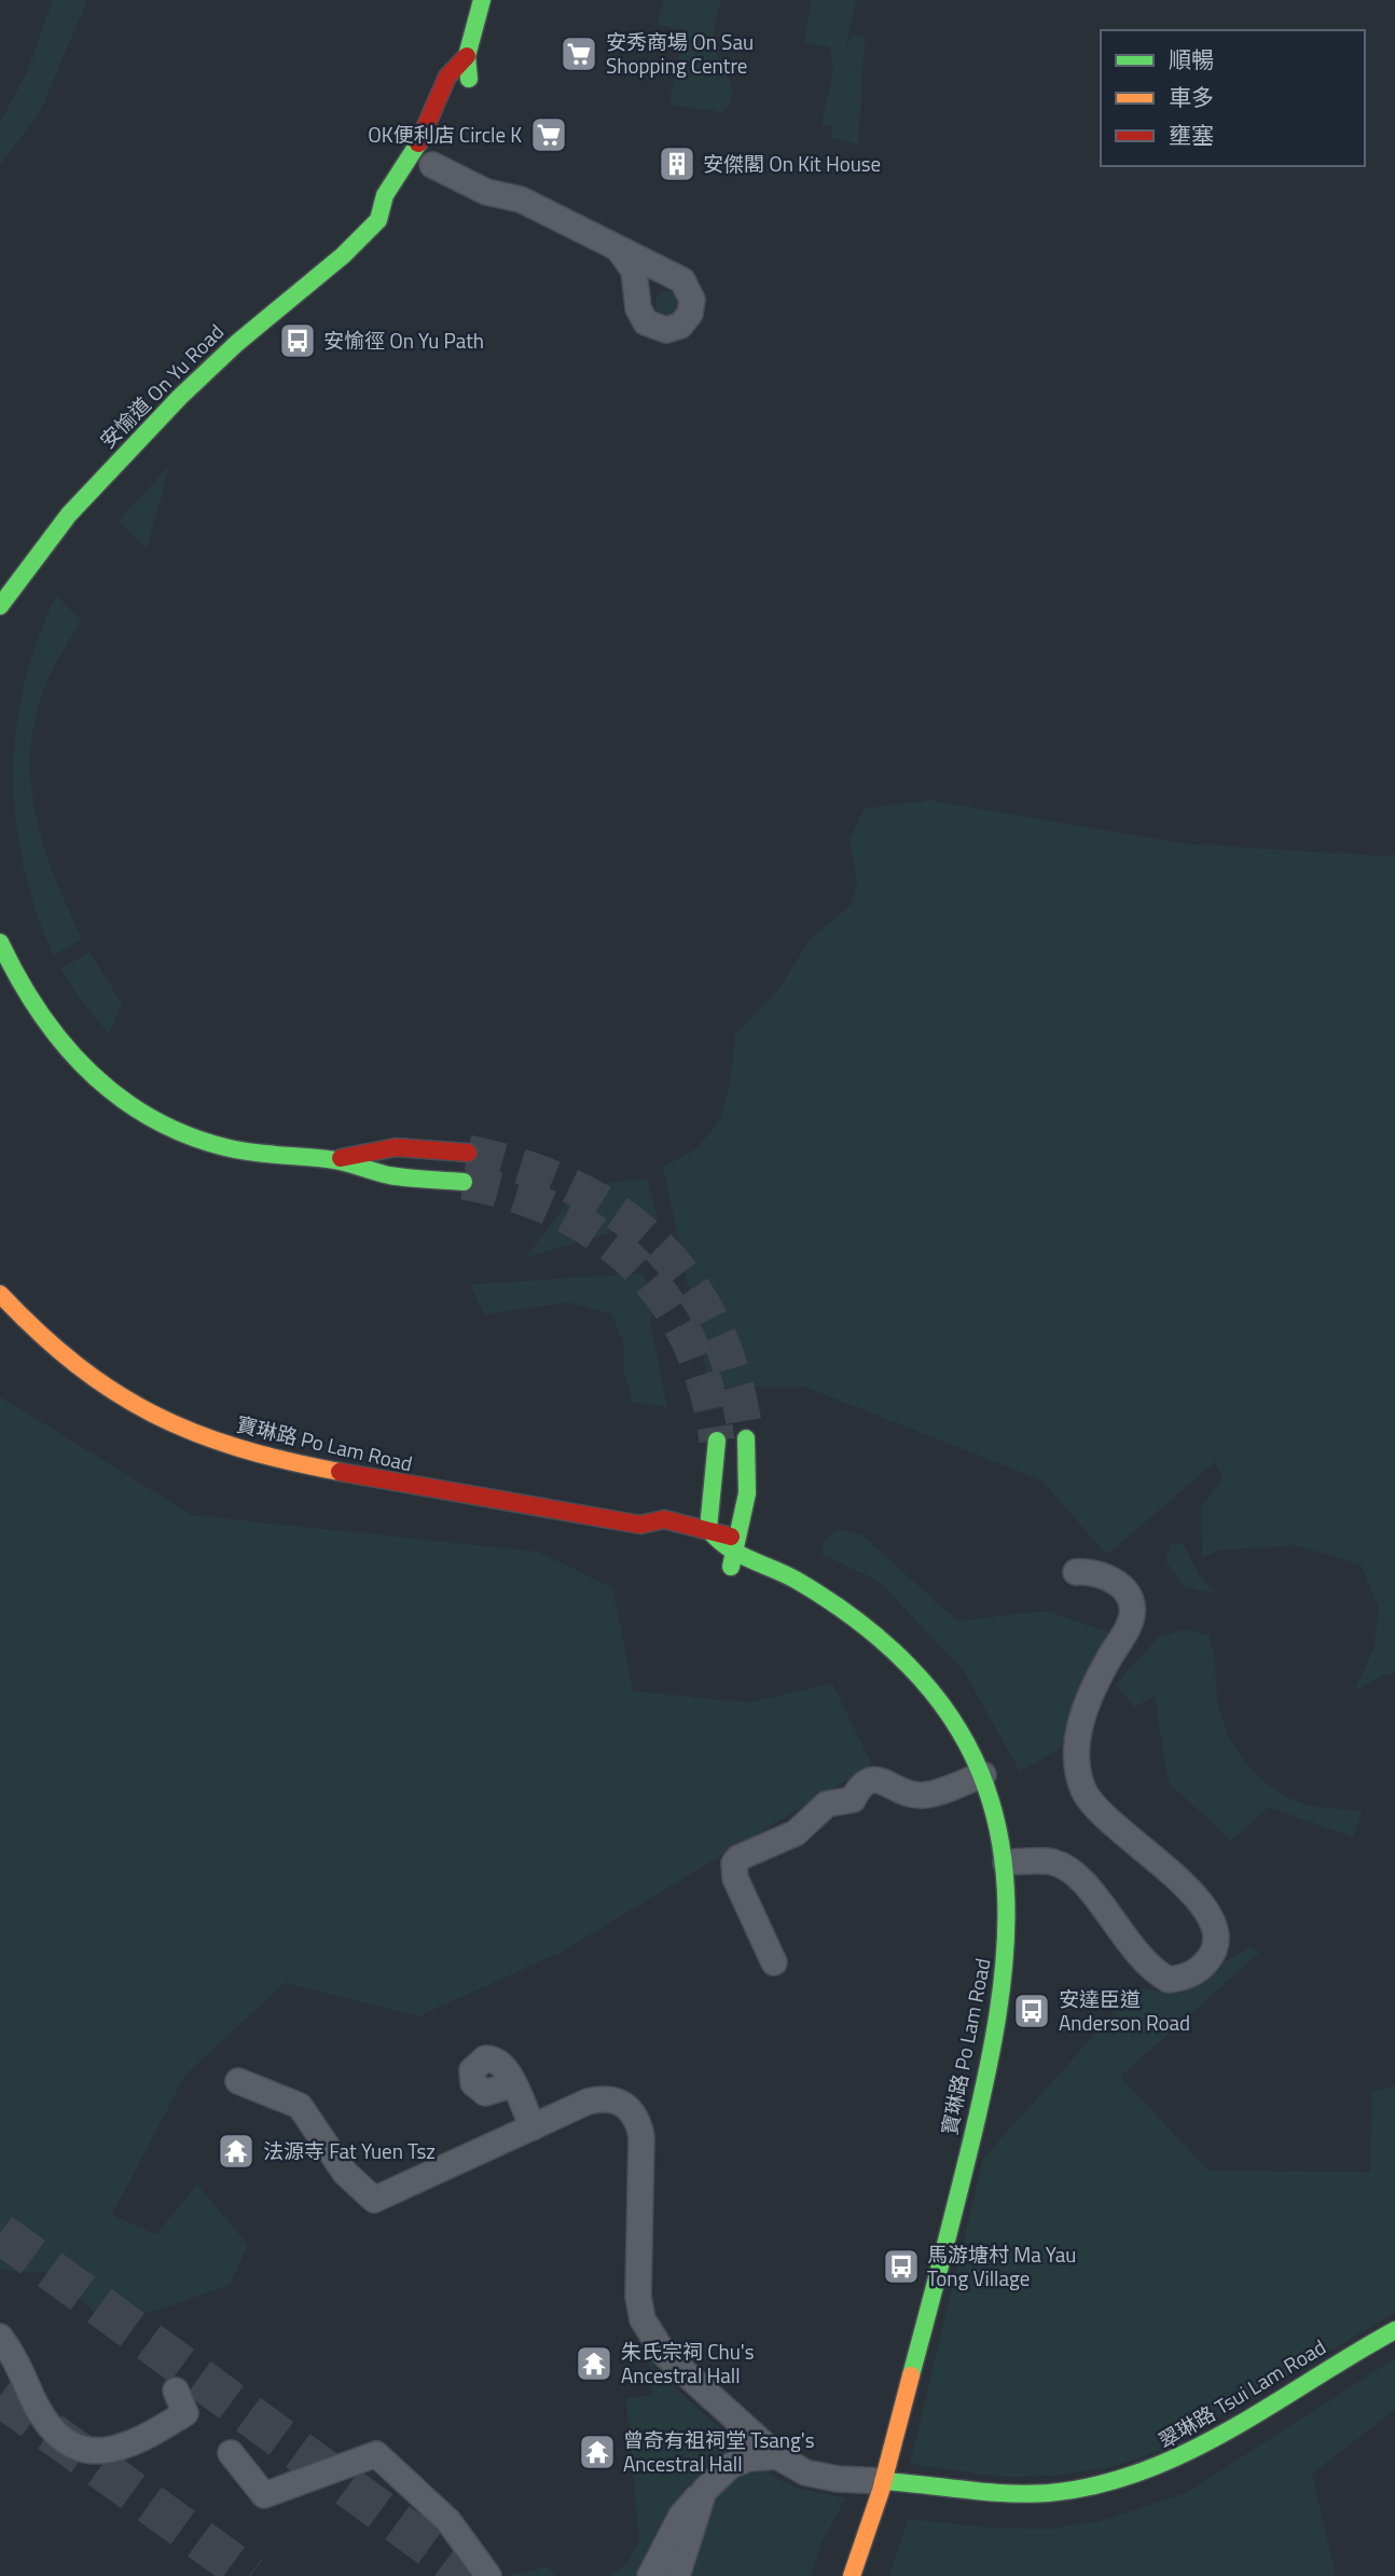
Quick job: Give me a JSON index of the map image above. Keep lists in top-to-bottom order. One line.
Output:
{"streets":{"street":["安愉道 On Yu Road","寶琳路 Po Lam Road","翠琳路 Tsui Lam Road"]},"crossings":[["寶琳路 Po Lam Road","翠琳路 Tsui Lam Road"]],"places":{"supermarket":["安秀商場 On Sau Shopping Centre","OK便利店 Circle K"],"building":["安傑閣 On Kit House"],"bus stop":["安愉徑 On Yu Path","安達臣道 Anderson Road","馬游塘村 Ma Yau Tong Village"],"temple":["法源寺 Fat Yuen Tsz","朱氏宗祠 Chu's Ancestral Hall","曾奇有祖祠堂 Tsang's Ancestral Hall"]},"legend":["順暢","車多","壅塞"]}
